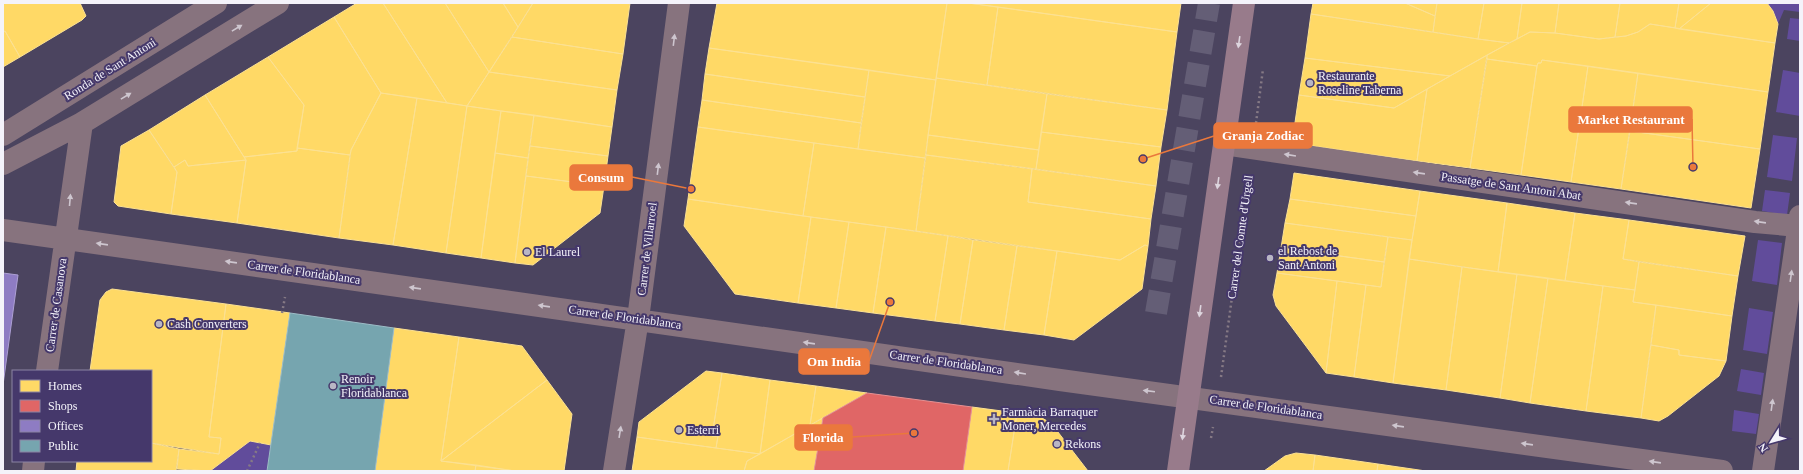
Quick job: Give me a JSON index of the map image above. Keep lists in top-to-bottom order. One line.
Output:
{"streets":{"street":["Ronda de Sant Antoni","Passatge de Sant Antoni Abat","Carrer de Villarroel","Carrer de Floridablanca","Carrer de Casanova"],"path":["Carrer del Comte d'Urgell"]},"crossings":[["Passatge de Sant Antoni Abat","Carrer del Comte d'Urgell"],["Carrer del Comte d'Urgell","Carrer de Floridablanca"],["Carrer de Villarroel","Carrer de Floridablanca"],["Carrer de Floridablanca","Carrer de Casanova"]],"one_way":["Passatge de Sant Antoni Abat","Carrer de Villarroel","Carrer de Floridablanca"],"places":{"other":["Restaurante Roseline Taberna","Granja Zodiac","Market Restaurant","Consum","El Laurel","el Rebost de Sant Antoni","Om India","Cash Converters","Renoir Floridablanca","Esterri","Florida","Rekons"],"health":["Farmàcia Barraquer Moner, Mercedes"]},"legend":["Homes","Shops","Offices","Public"],"north":"bottom left"}
